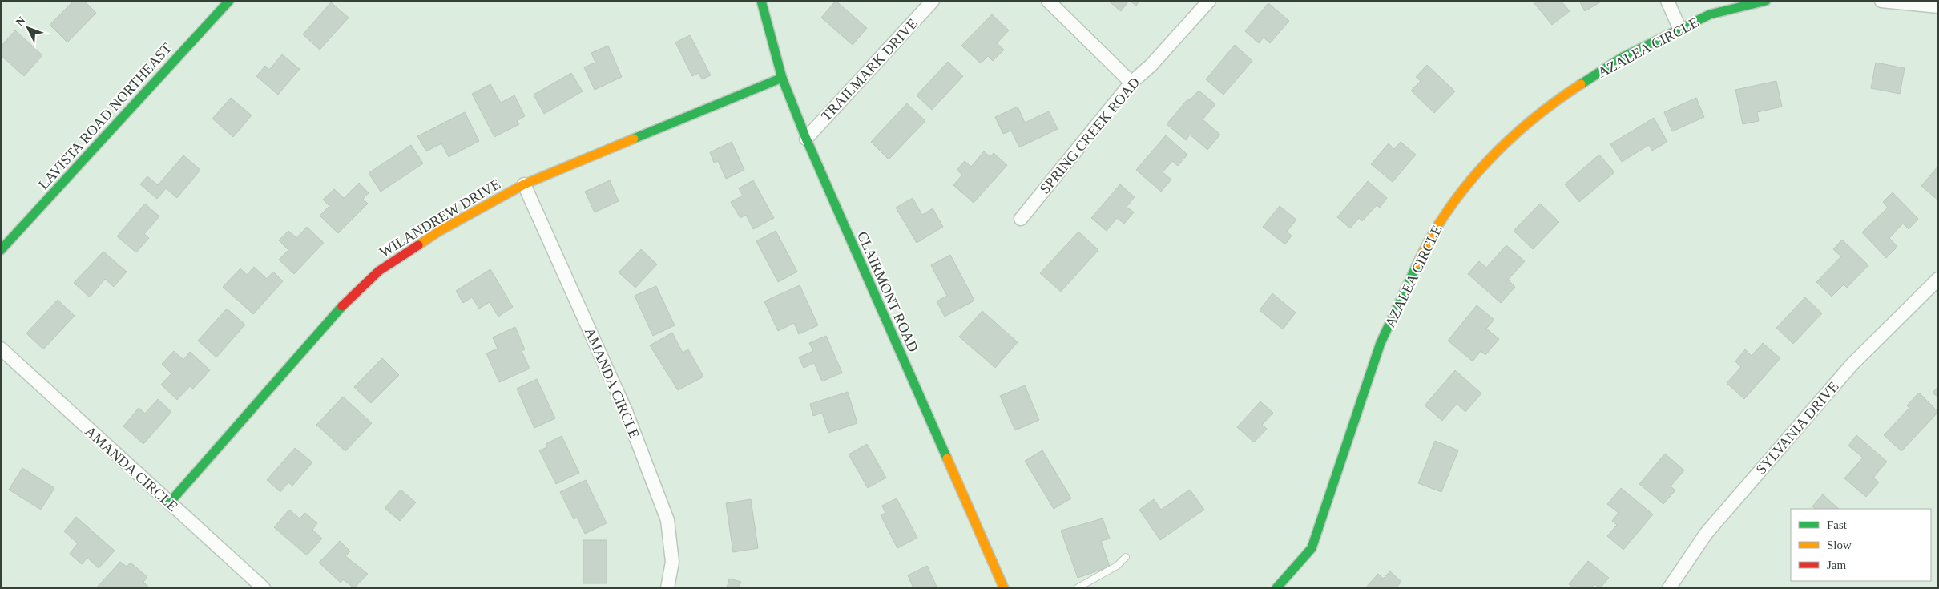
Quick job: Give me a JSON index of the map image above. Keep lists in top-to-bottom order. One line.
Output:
{"streets":{"street":["AZALEA CIRCLE","TRAILMARK DRIVE","LAVISTA ROAD NORTHEAST","SPRING CREEK ROAD","WILANDREW DRIVE","CLAIRMONT ROAD","AMANDA CIRCLE","SYLVANIA DRIVE"]},"crossings":[["TRAILMARK DRIVE","CLAIRMONT ROAD"],["WILANDREW DRIVE","CLAIRMONT ROAD"],["WILANDREW DRIVE","AMANDA CIRCLE"]],"legend":["Fast","Slow","Jam"],"north":"top left"}
